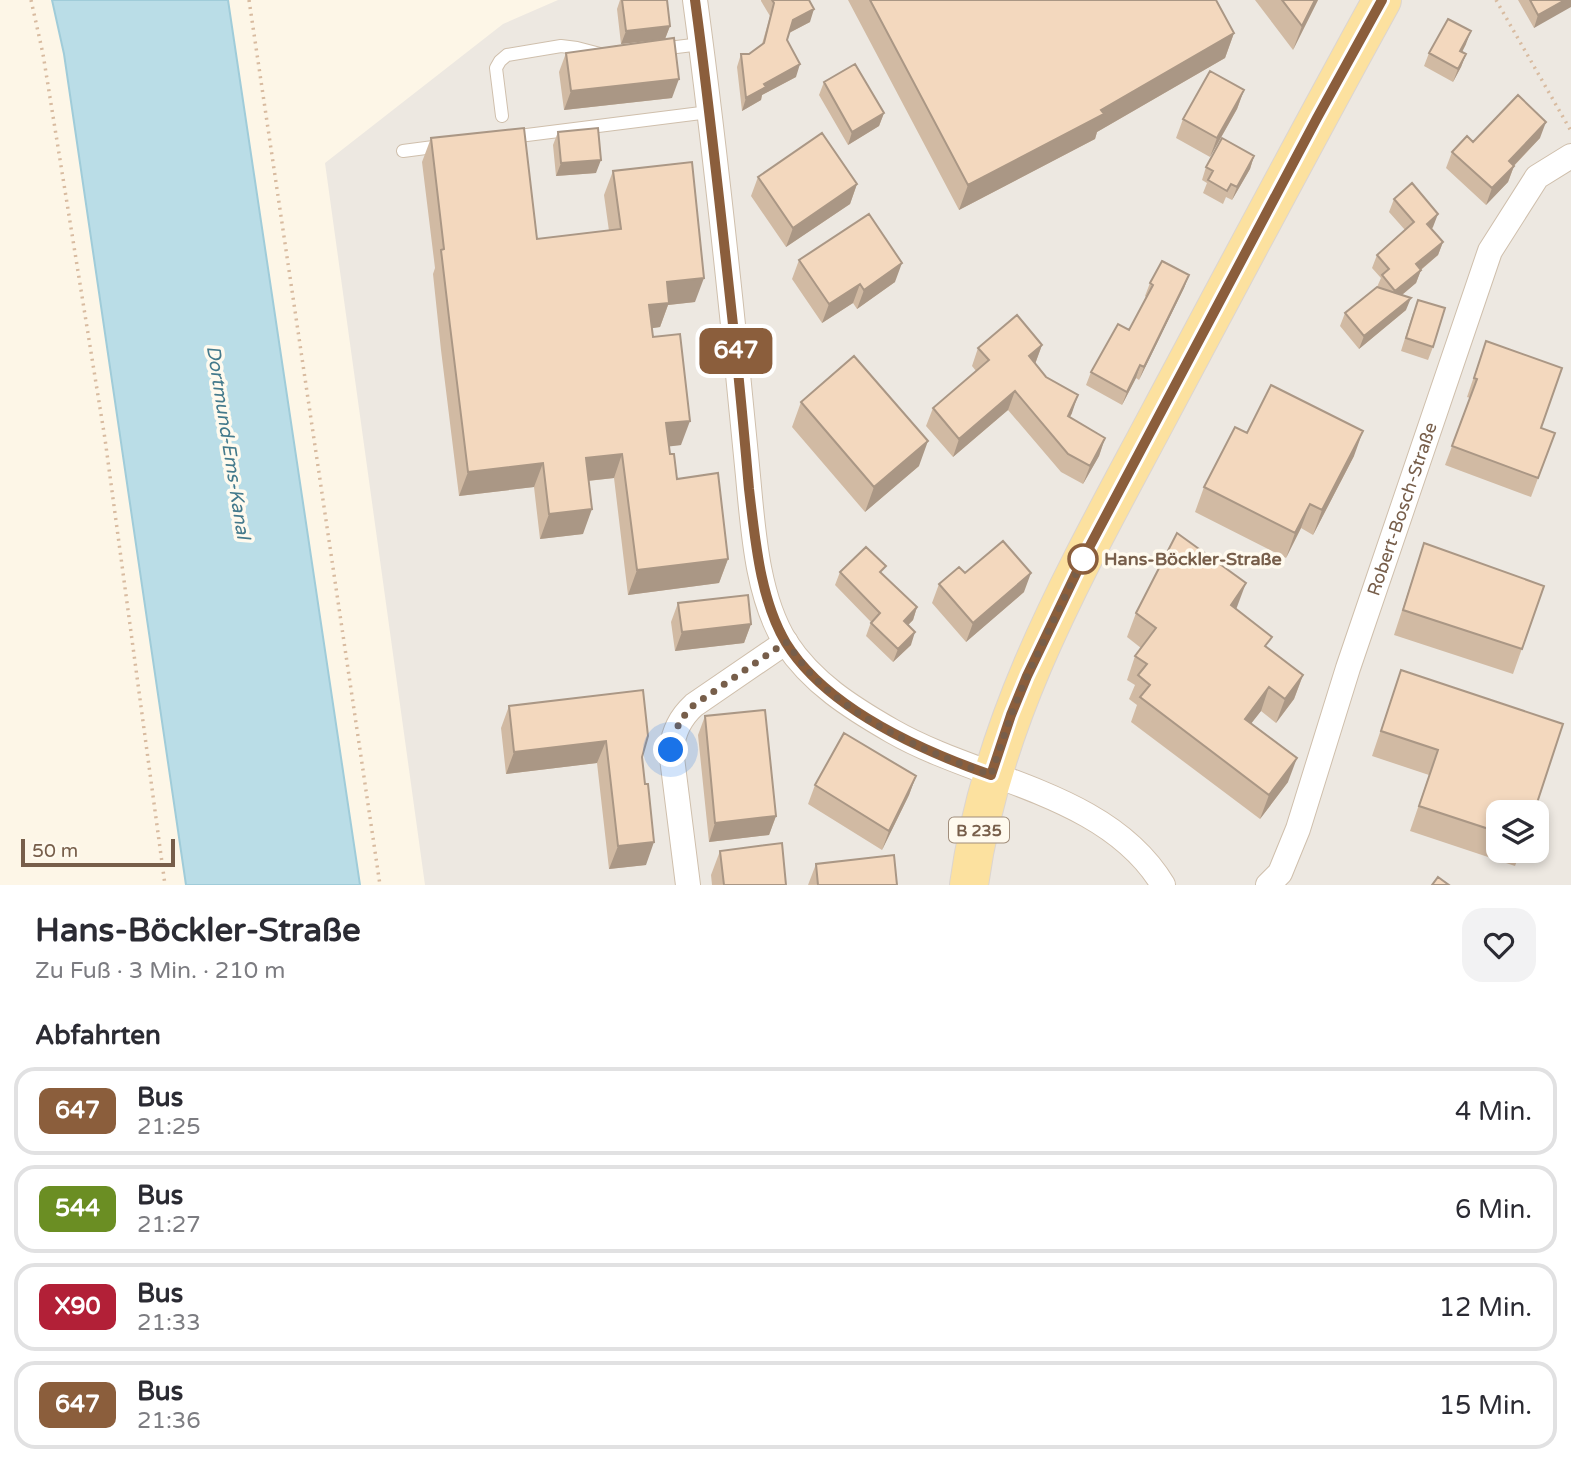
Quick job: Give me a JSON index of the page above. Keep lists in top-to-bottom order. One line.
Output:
{"streets":{"main road":["B 235"],"street":["Robert-Bosch-Straße"]},"water":["Dortmund-Ems-Kanal"],"places":["Hans-Böckler-Straße"],"lines":["bus line 647"],"scale_bar":"50 m","page":{"on_map":"647","scale":"50 m","heading":[["Hans-Böckler-Straße","Zu Fuß · 3 Min. · 210 m"],"Abfahrten"],"list":[{"mark":"647","name":"Bus","note":"21:25","value":"4 Min."},{"mark":"544","name":"Bus","note":"21:27","value":"6 Min."},{"mark":"X90","name":"Bus","note":"21:33","value":"12 Min."},{"mark":"647","name":"Bus","note":"21:36","value":"15 Min."}]}}
